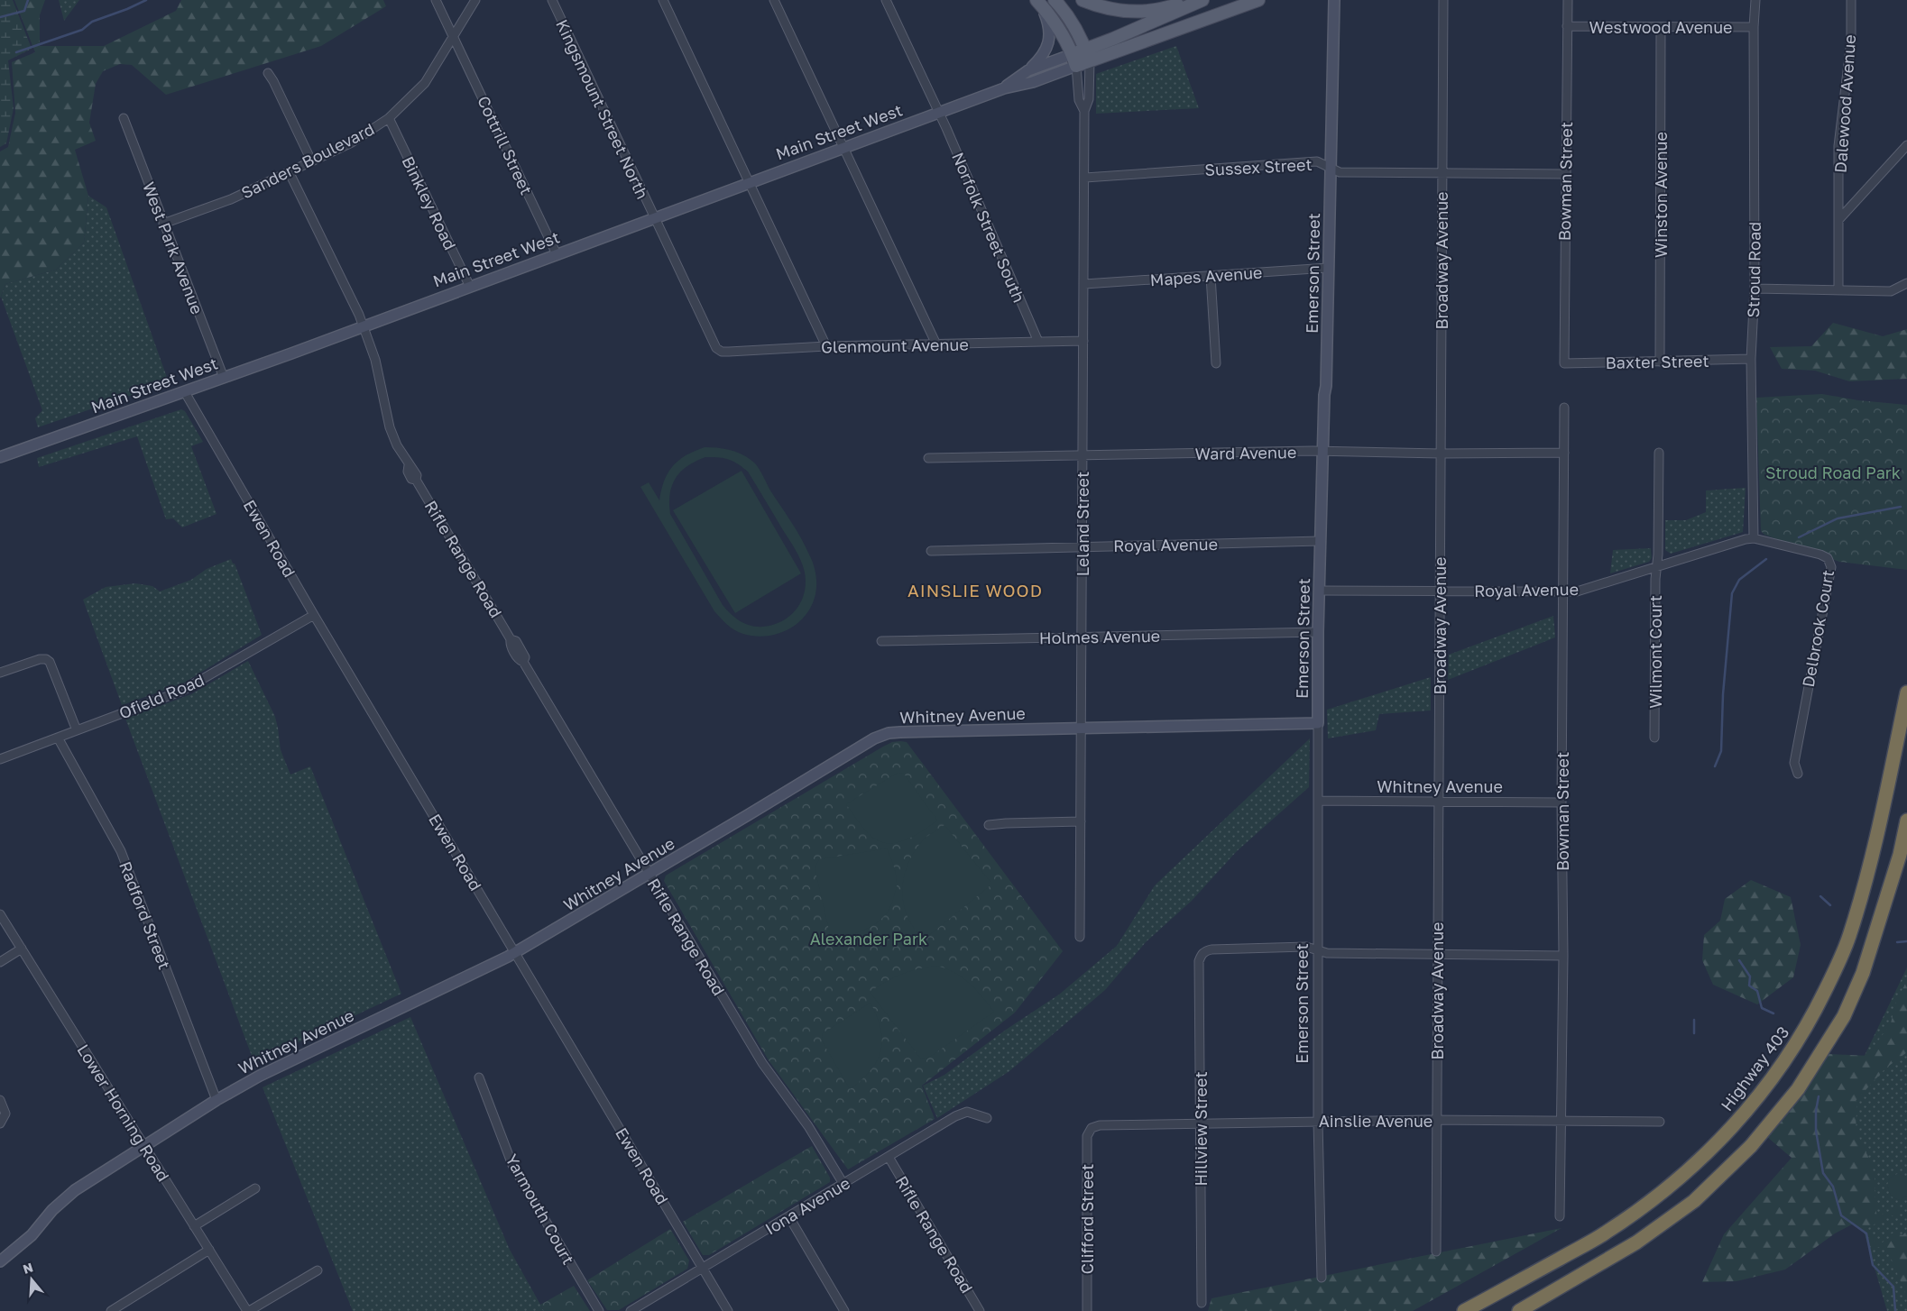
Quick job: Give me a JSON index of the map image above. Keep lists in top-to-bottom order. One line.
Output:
{"streets":{"highway":["Highway 403"],"main road":["Main Street West"],"street":["Westwood Avenue","Dalewood Avenue","Kingsmount Street North","Cottrill Street","Sanders Boulevard","Sussex Street","Bowman Street","Winston Avenue","Binkley Road","Norfolk Street South","West Park Avenue","Broadway Avenue","Stroud Road","Emerson Street","Mapes Avenue","Glenmount Avenue","Baxter Street","Ward Avenue","Leland Street","Ewen Road","Royal Avenue","Rifle Range Road","Delbrook Court","Holmes Avenue","Wilmont Court","Ofield Road","Whitney Avenue","Radford Street","Lower Horning Road","Ainslie Avenue","Hillview Street","Iona Avenue","Yarmouth Court","Clifford Street"]},"crossings":[["Westwood Avenue","Bowman Street"],["Westwood Avenue","Winston Avenue"],["Westwood Avenue","Stroud Road"],["Kingsmount Street North","Main Street West"],["Kingsmount Street North","Glenmount Avenue"],["Main Street West","Cottrill Street"],["Main Street West","Binkley Road"],["Main Street West","Norfolk Street South"],["Main Street West","West Park Avenue"],["Main Street West","Leland Street"],["Main Street West","Ewen Road"],["Main Street West","Rifle Range Road"],["Cottrill Street","Sanders Boulevard"],["Sanders Boulevard","Binkley Road"],["Sanders Boulevard","West Park Avenue"],["Sanders Boulevard","Rifle Range Road"],["Sussex Street","Bowman Street"],["Sussex Street","Broadway Avenue"],["Sussex Street","Emerson Street"],["Sussex Street","Leland Street"],["Bowman Street","Baxter Street"],["Bowman Street","Ward Avenue"],["Bowman Street","Royal Avenue"],["Bowman Street","Whitney Avenue"],["Bowman Street","Ainslie Avenue"],["Winston Avenue","Baxter Street"],["Norfolk Street South","Glenmount Avenue"],["Broadway Avenue","Ward Avenue"],["Broadway Avenue","Royal Avenue"],["Broadway Avenue","Whitney Avenue"],["Broadway Avenue","Ainslie Avenue"],["Stroud Road","Baxter Street"],["Stroud Road","Royal Avenue"],["Stroud Road","Delbrook Court"],["Emerson Street","Mapes Avenue"],["Emerson Street","Ward Avenue"],["Emerson Street","Royal Avenue"],["Emerson Street","Holmes Avenue"],["Emerson Street","Whitney Avenue"],["Emerson Street","Ainslie Avenue"],["Emerson Street","Hillview Street"],["Mapes Avenue","Leland Street"],["Glenmount Avenue","Leland Street"],["Ward Avenue","Leland Street"],["Leland Street","Royal Avenue"],["Leland Street","Holmes Avenue"],["Leland Street","Whitney Avenue"],["Ewen Road","Ofield Road"],["Ewen Road","Whitney Avenue"],["Ewen Road","Iona Avenue"],["Royal Avenue","Delbrook Court"],["Royal Avenue","Wilmont Court"],["Rifle Range Road","Whitney Avenue"],["Rifle Range Road","Iona Avenue"],["Ofield Road","Radford Street"],["Whitney Avenue","Radford Street"],["Whitney Avenue","Lower Horning Road"],["Ainslie Avenue","Hillview Street"],["Ainslie Avenue","Clifford Street"]],"districts":["AINSLIE WOOD"],"parks":["Stroud Road Park","Alexander Park"],"north":"top"}
